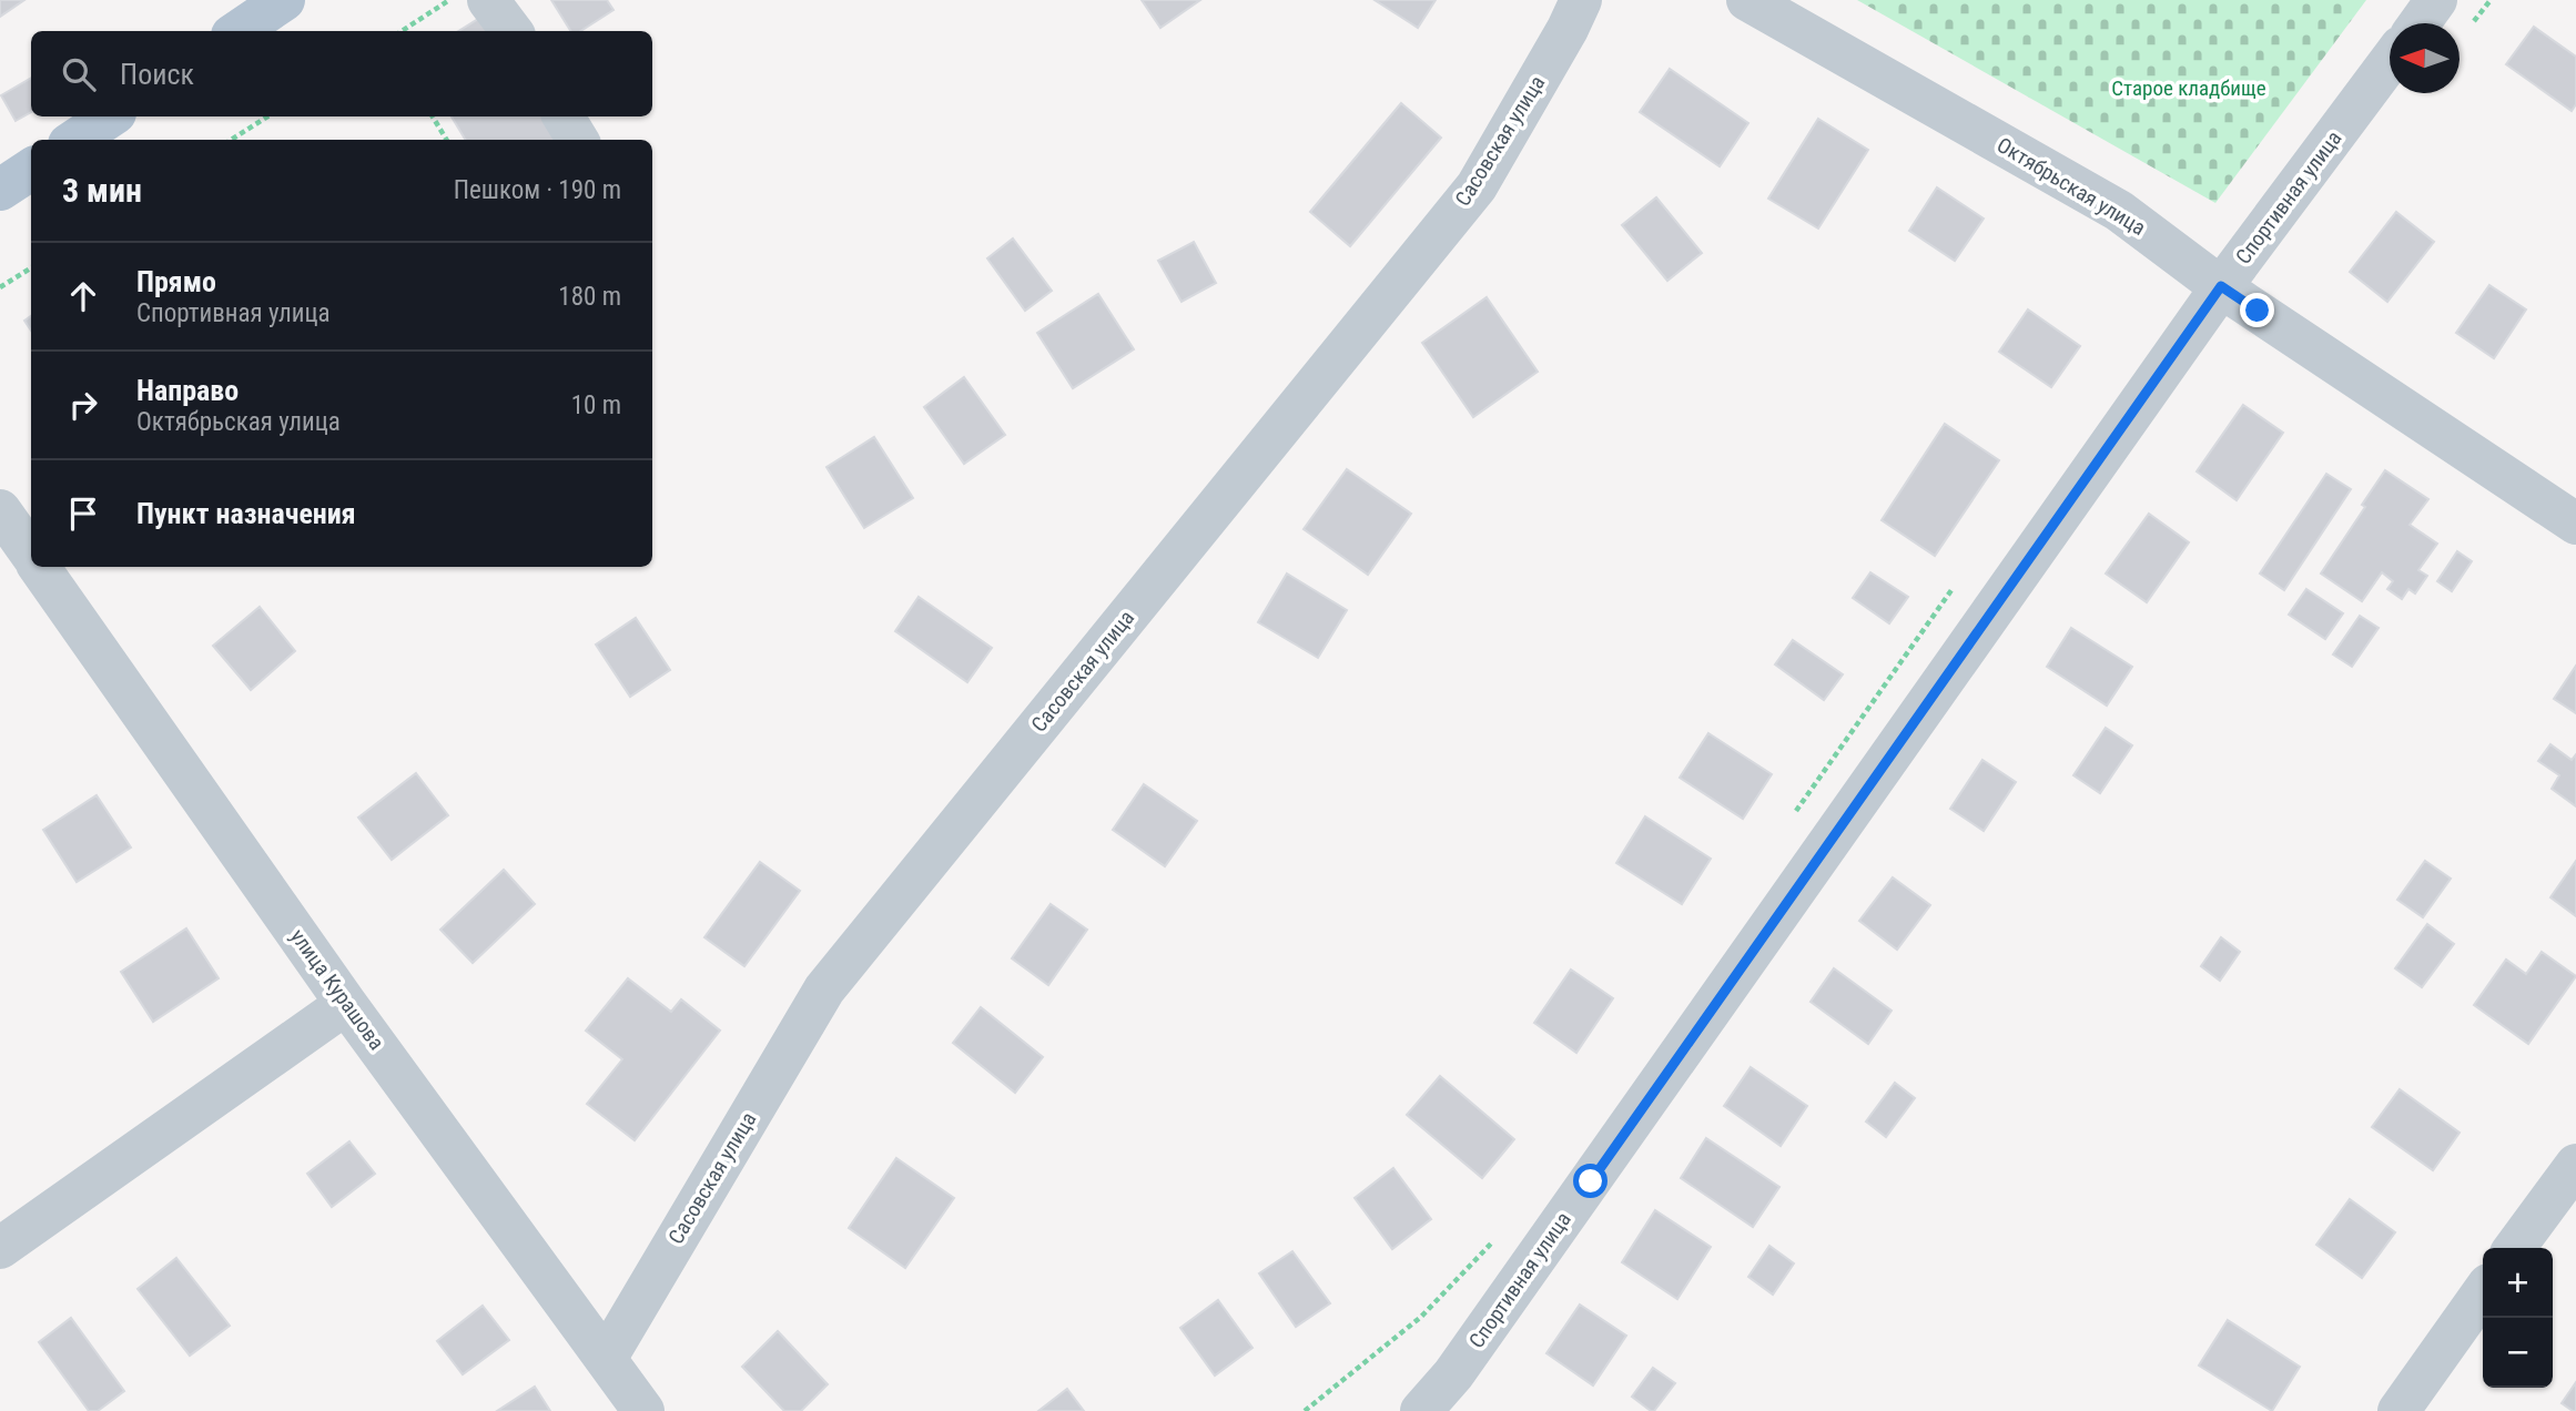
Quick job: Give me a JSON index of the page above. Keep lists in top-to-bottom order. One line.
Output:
{"streets":{"street":["Сасовская улица","Октябрьская улица","Спортивная улица","улица Курашова"]},"crossings":[["Сасовская улица","улица Курашова"],["Октябрьская улица","Спортивная улица"]],"parks":["Старое кладбище"],"north":"left","page":{"search":"Поиск","heading":["3 мин","Пешком · 190 m"],"list":[["Прямо","Спортивная улица","180 m"],["Направо","Октябрьская улица","10 m"],"Пункт назначения"],"map_buttons":["+","−"]}}
